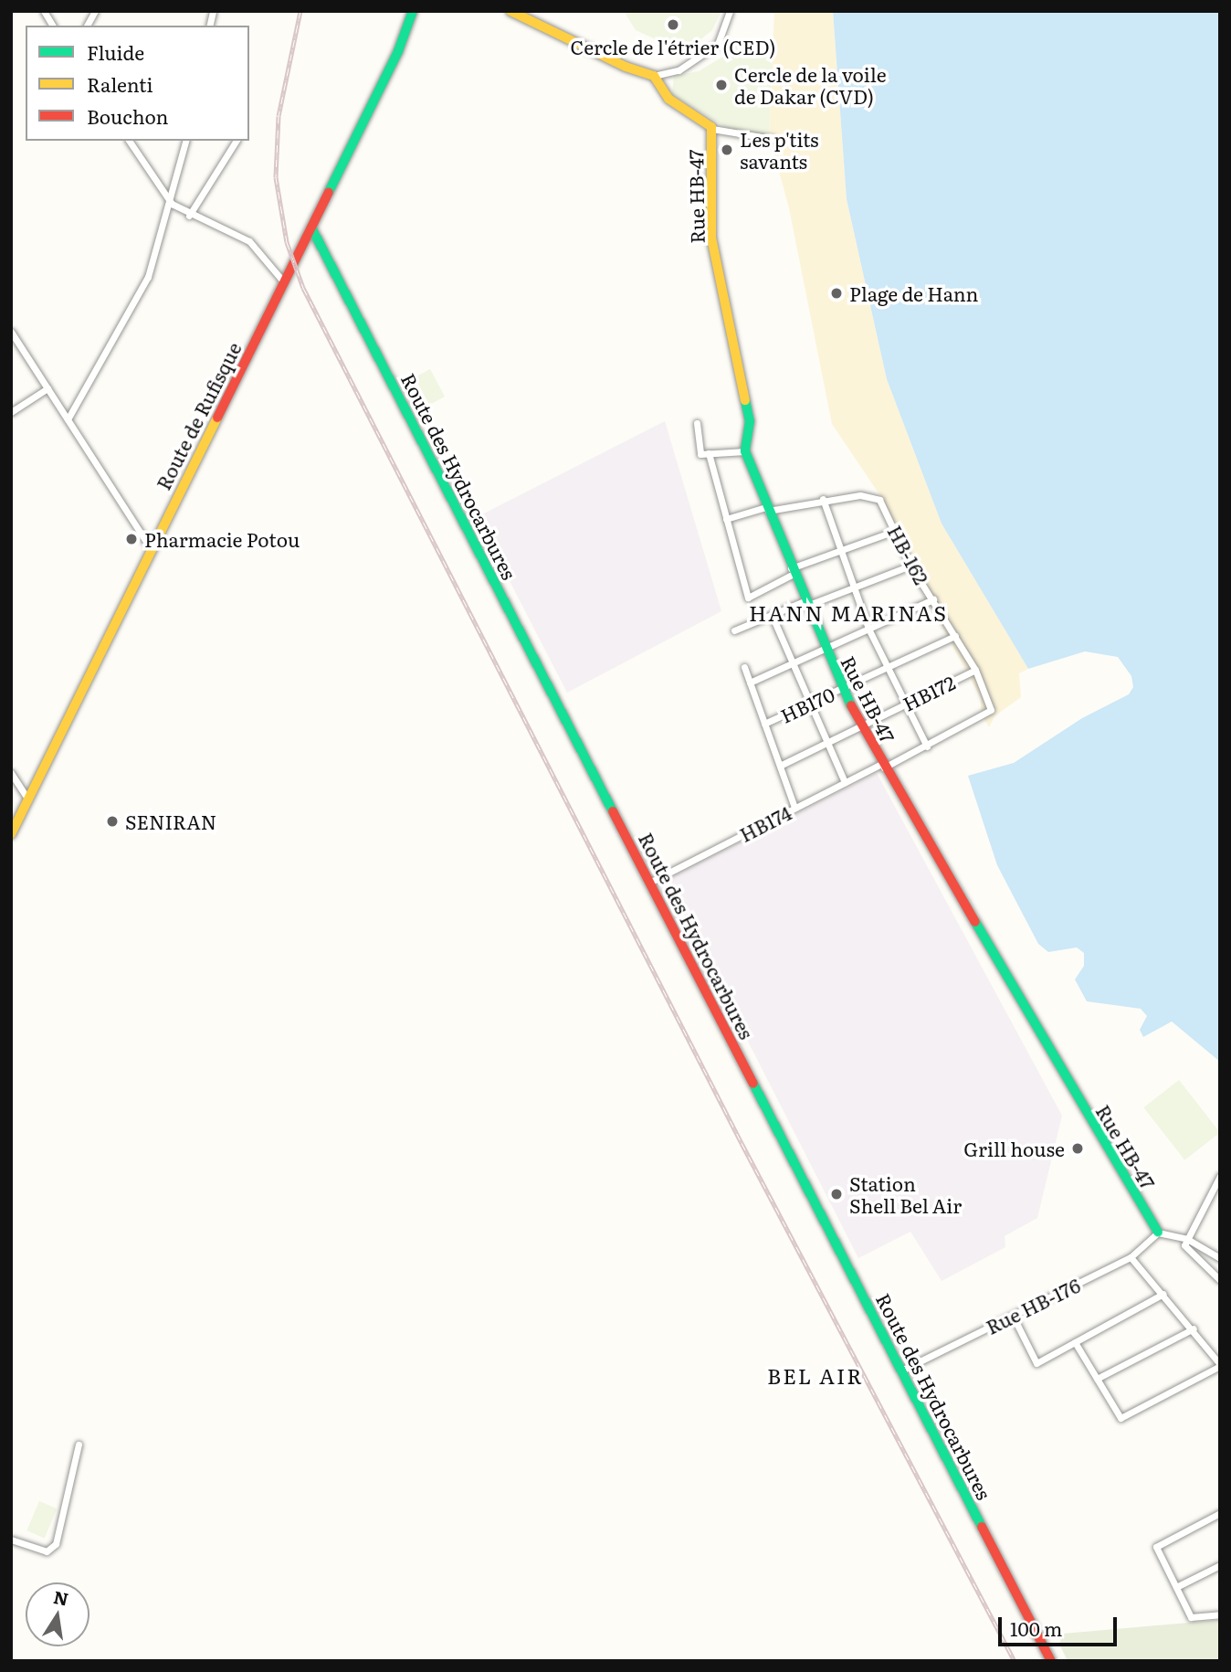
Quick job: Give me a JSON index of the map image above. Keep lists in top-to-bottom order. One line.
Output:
{"streets":{"street":["Rue HB-47","Route de Rufisque","Route des Hydrocarbures","HB-162","HB172","HB170","HB174","Rue HB-176"]},"crossings":[["Rue HB-47","HB-162"],["Rue HB-47","HB172"],["Rue HB-47","HB170"],["Rue HB-47","HB174"],["Rue HB-47","Rue HB-176"],["Route de Rufisque","Route des Hydrocarbures"],["Route des Hydrocarbures","HB174"],["Route des Hydrocarbures","Rue HB-176"],["HB-162","HB172"],["HB-162","HB170"],["HB-162","HB174"]],"districts":["HANN MARINAS","BEL AIR"],"places":["Cercle de l'étrier (CED)","Cercle de la voile de Dakar (CVD)","Les p'tits savants","Plage de Hann","Pharmacie Potou","SENIRAN","Grill house","Station Shell Bel Air"],"legend":["Fluide","Ralenti","Bouchon"],"scale_bar":"100 m","north":"top"}
